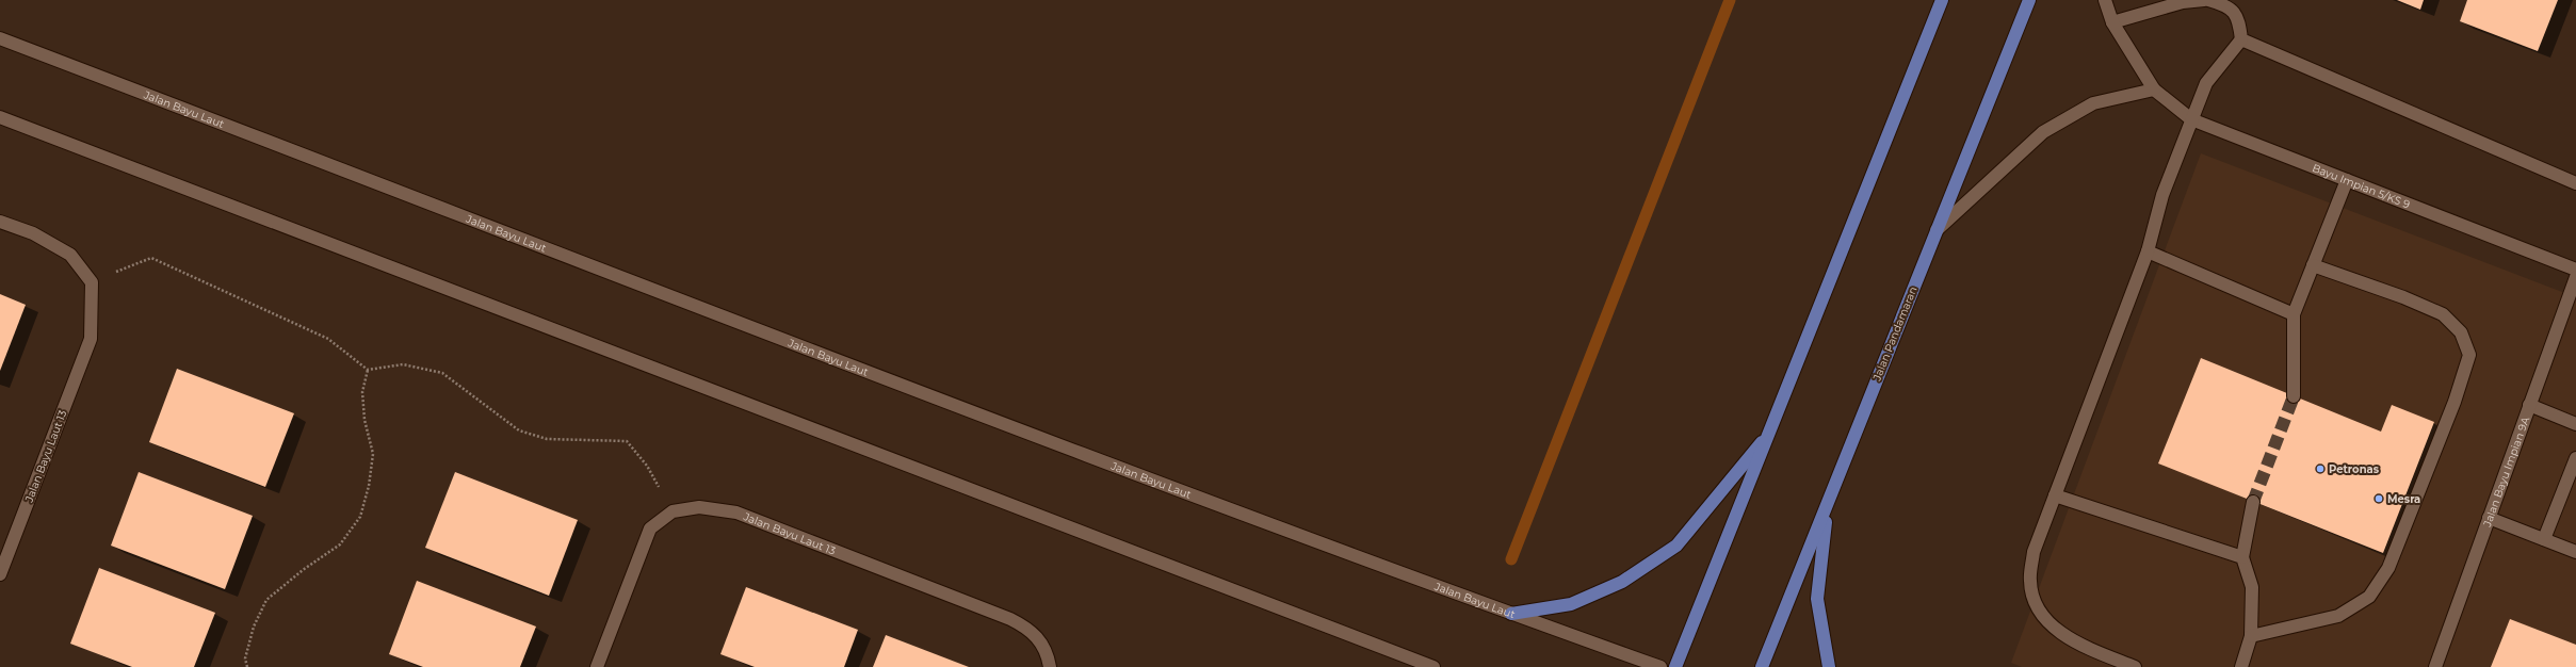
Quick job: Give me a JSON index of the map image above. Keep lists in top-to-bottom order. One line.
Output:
{"streets":{"main road":["Jalan Pandamaran"],"street":["Jalan Bayu Laut","Bayu Impian 5/KS 9","Jalan Bayu Laut 13","Jalan Bayu Impian 9A"]},"places":["Petronas","Mesra"]}
